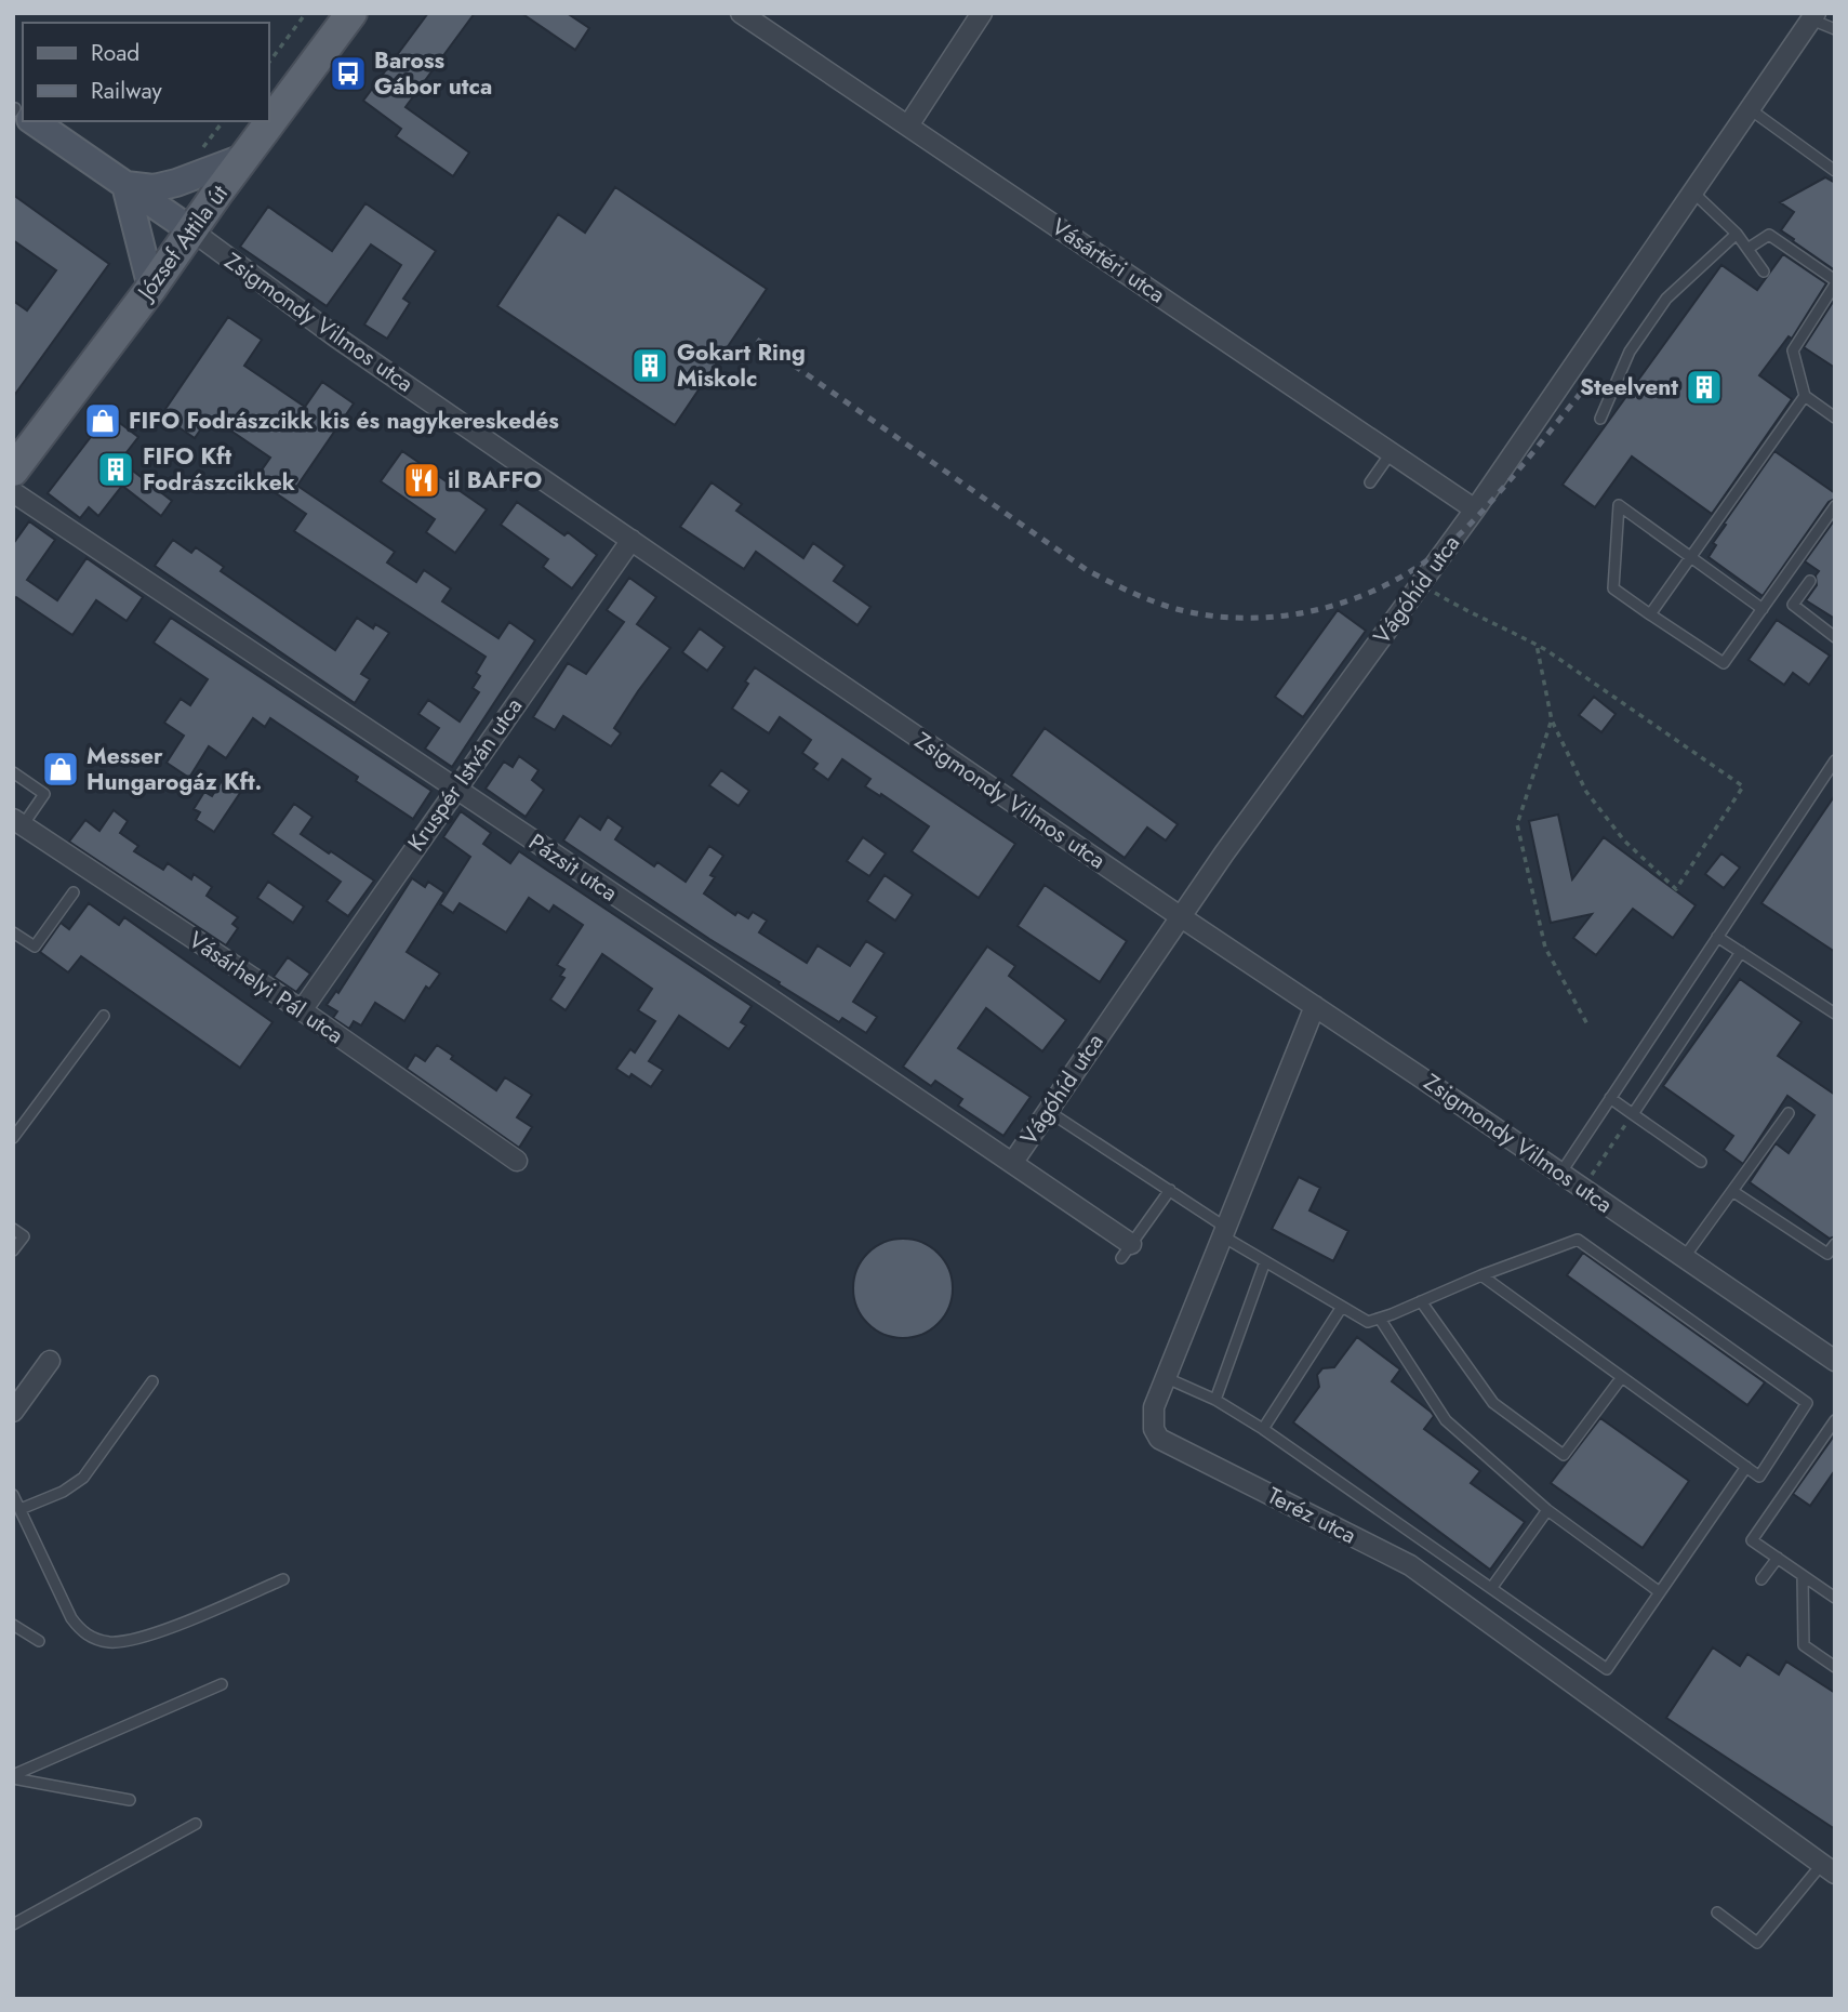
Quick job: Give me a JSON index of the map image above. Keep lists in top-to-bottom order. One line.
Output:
{"streets":{"main road":["József Attila út"],"street":["Vásártéri utca","Zsigmondy Vilmos utca","Vágóhíd utca","Kruspér István utca","Pázsit utca","Vásárhelyi Pál utca","Teréz utca"]},"crossings":[["József Attila út","Zsigmondy Vilmos utca"],["Vásártéri utca","Vágóhíd utca"],["Zsigmondy Vilmos utca","Vágóhíd utca"],["Zsigmondy Vilmos utca","Kruspér István utca"],["Zsigmondy Vilmos utca","Teréz utca"],["Vágóhíd utca","Pázsit utca"],["Kruspér István utca","Pázsit utca"],["Kruspér István utca","Vásárhelyi Pál utca"]],"places":{"bus stop":["Baross Gábor utca"],"building":["Gokart Ring Miskolc","Steelvent","FIFO Kft Fodrászcikkek"],"shop":["FIFO Fodrászcikk kis és nagykereskedés","Messer Hungarogáz Kft."],"restaurant":["il BAFFO"]},"legend":["Road","Railway"]}
